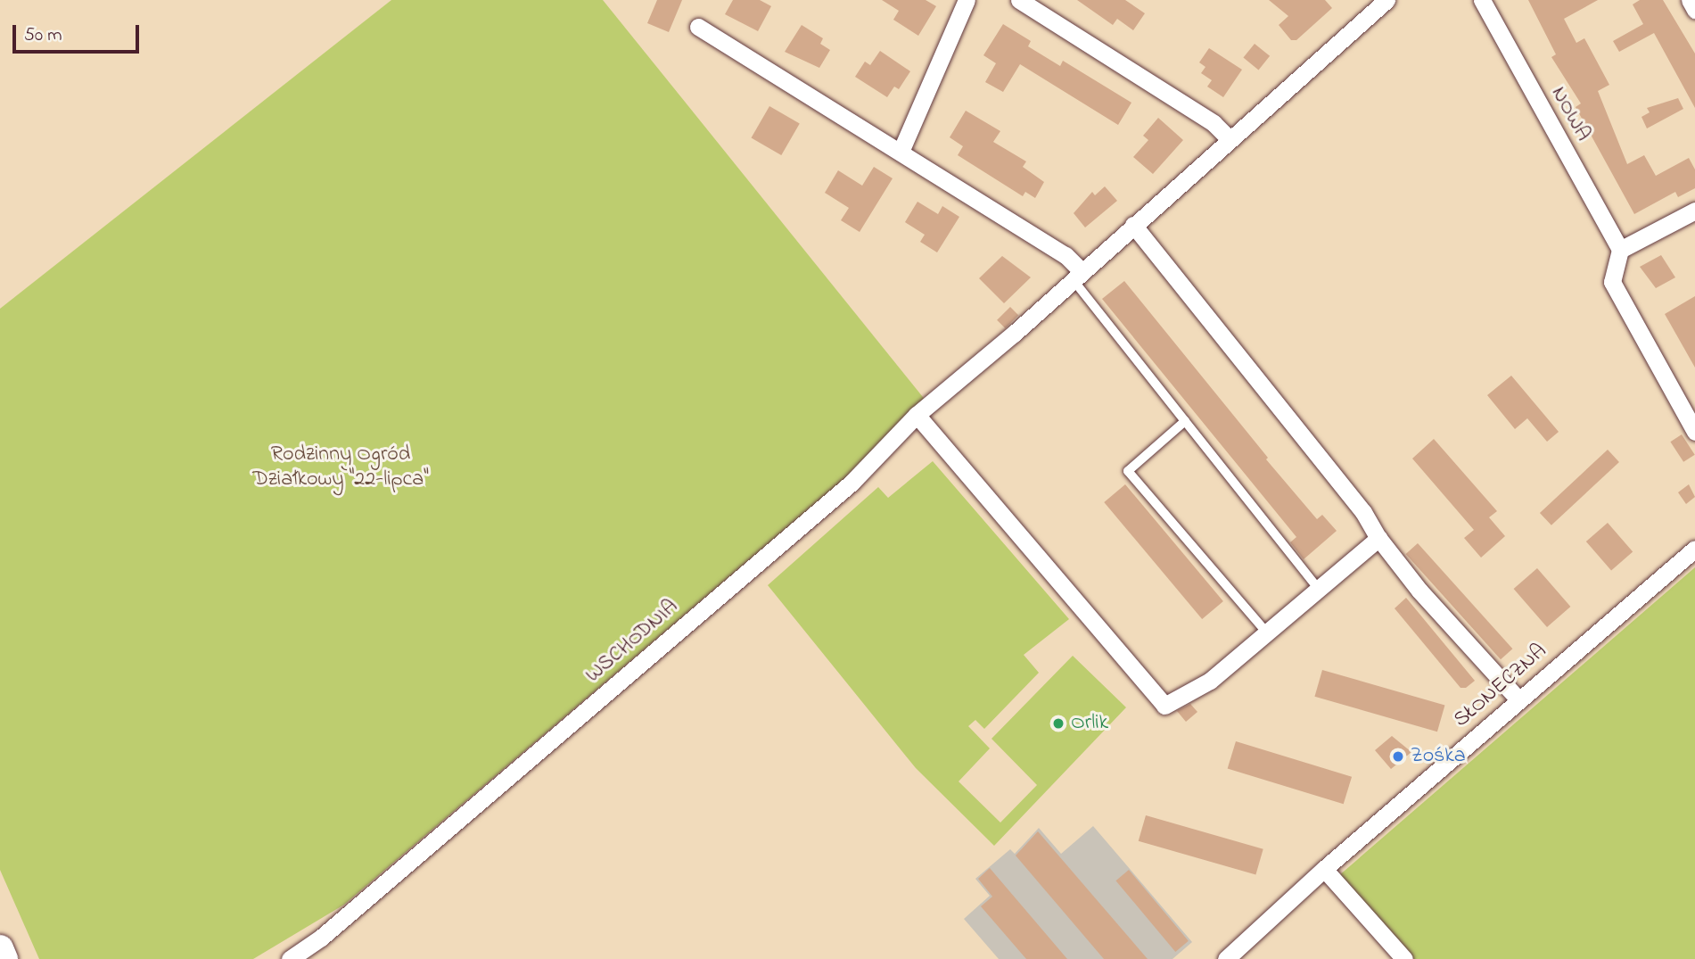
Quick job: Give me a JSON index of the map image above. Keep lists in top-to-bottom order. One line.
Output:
{"streets":{"street":["NOWA","WSCHODNIA","SŁONECZNA"]},"parks":["Rodzinny Ogród Działkowy \"22-lipca\""],"places":["Orlik","Zośka"],"scale_bar":"50 m"}
